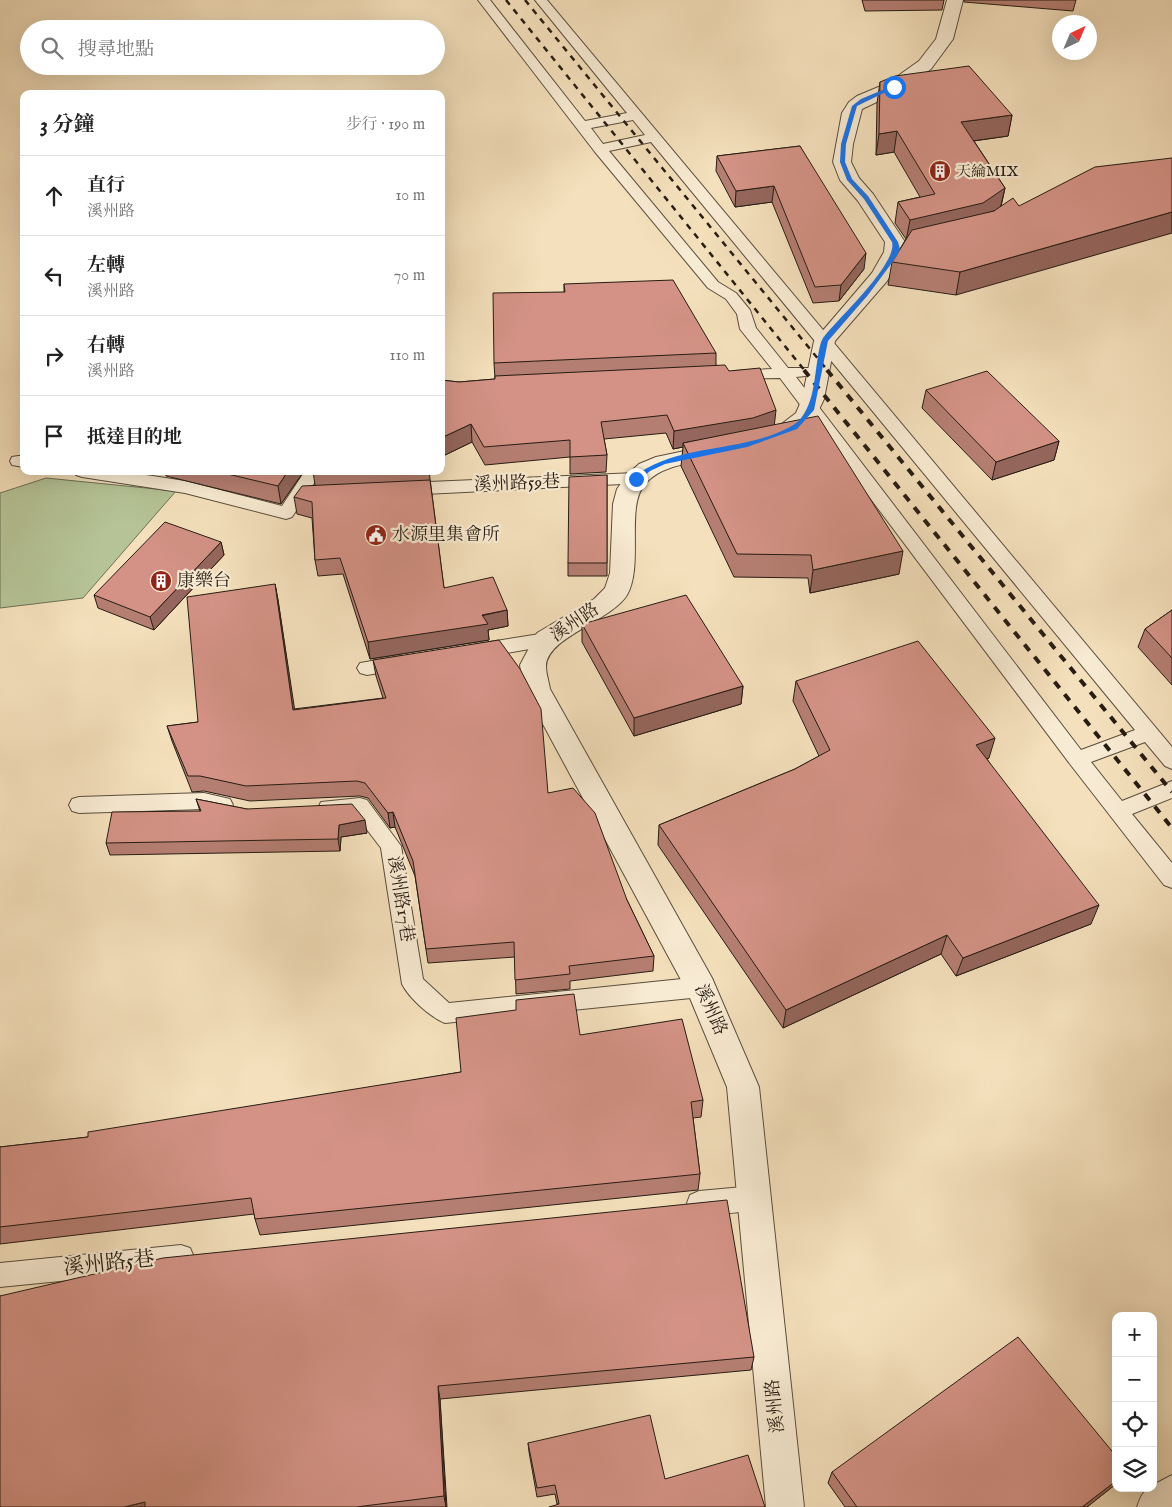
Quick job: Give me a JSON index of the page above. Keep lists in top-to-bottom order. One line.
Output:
{"streets":{"street":["溪州路"],"lane":["溪州路59巷","溪州路17巷","溪州路5巷"]},"crossings":[["溪州路59巷","溪州路"],["溪州路","溪州路17巷"]],"places":{"building":["天綸MIX","康樂台"],"public building":["水源里集會所"]},"north":"top right","page":{"search":"搜尋地點","heading":["3 分鐘","步行 · 190 m"],"list":[["直行","溪州路","10 m"],["左轉","溪州路","70 m"],["右轉","溪州路","110 m"],"抵達目的地"],"map_buttons":["+","−"]}}
